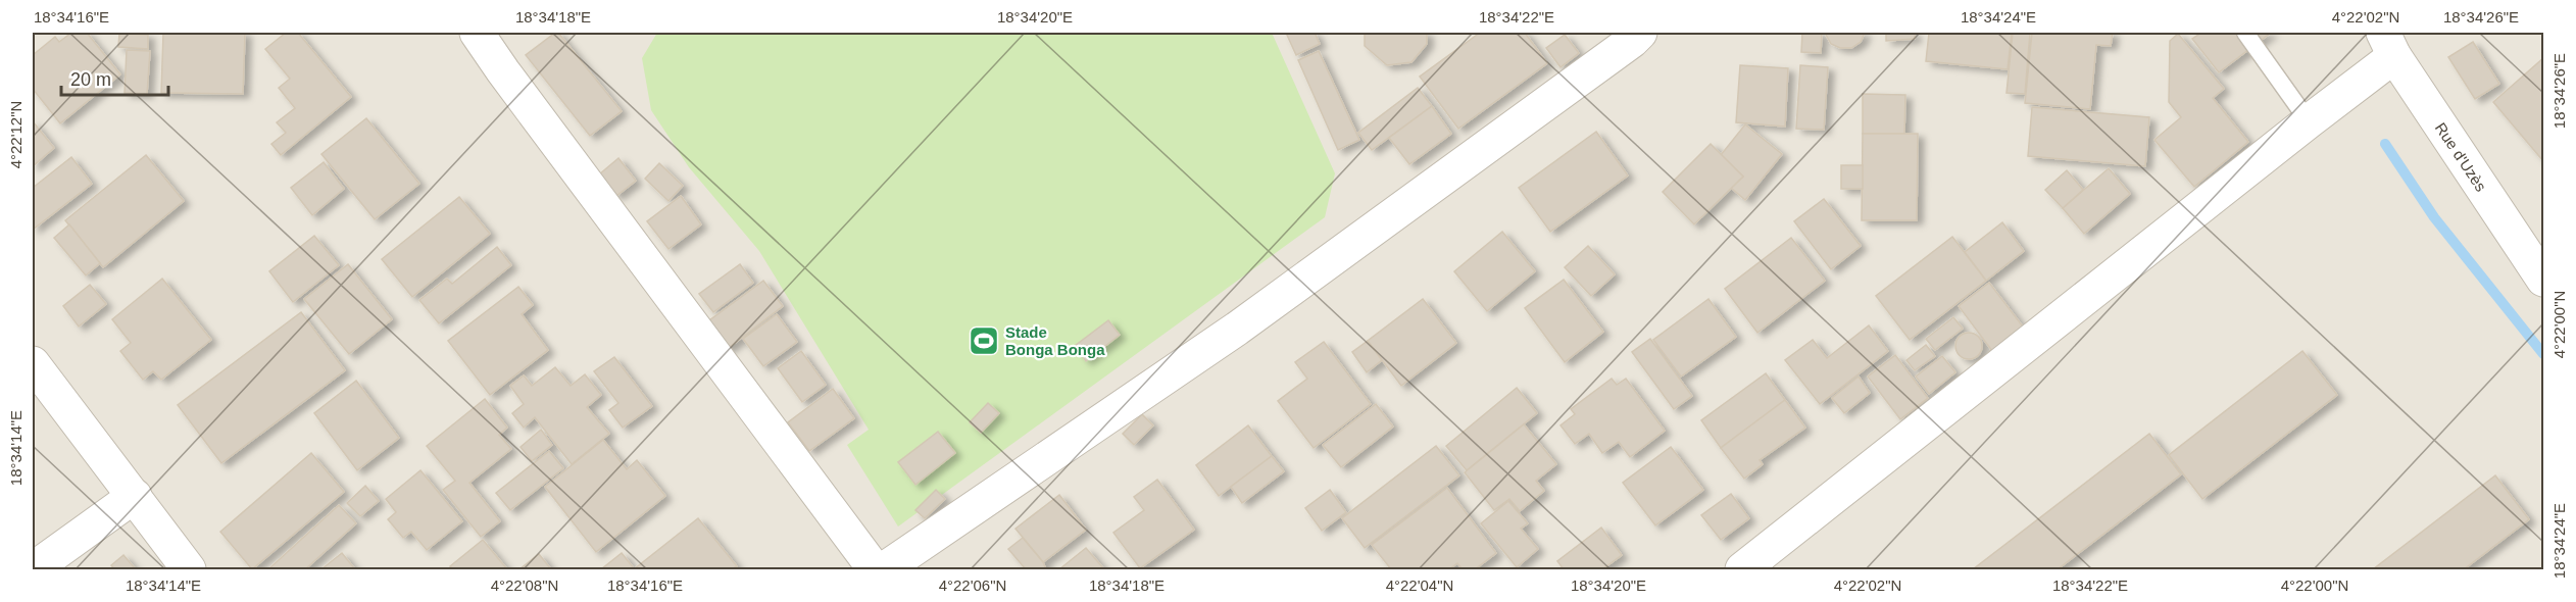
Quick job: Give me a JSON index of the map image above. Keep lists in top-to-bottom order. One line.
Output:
{"streets":{"street":["Rue d'Uzès"]},"places":{"sports":["Stade Bonga Bonga"]},"scale_bar":"20 m","coordinates":["18°34'16\"E","18°34'18\"E","18°34'20\"E","18°34'22\"E","18°34'24\"E","4°22'02\"N","18°34'26\"E","4°22'12\"N","4°22'00\"N","18°34'14\"E","4°22'08\"N","4°22'06\"N","4°22'04\"N"]}
